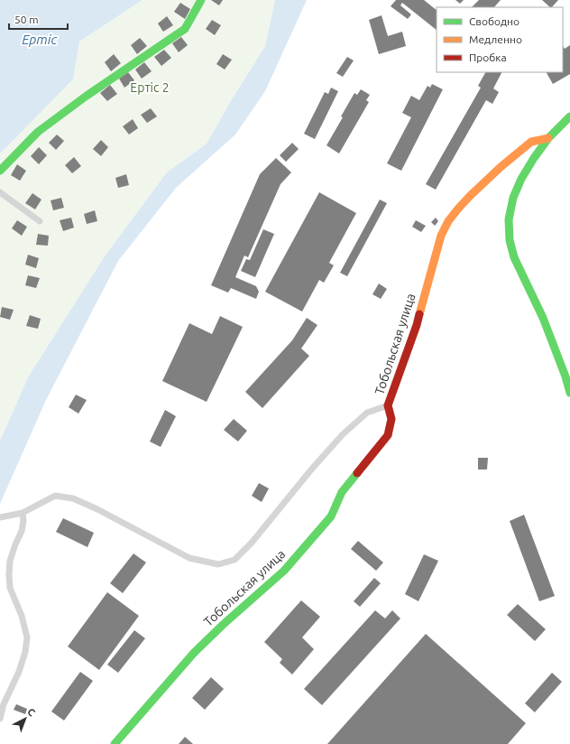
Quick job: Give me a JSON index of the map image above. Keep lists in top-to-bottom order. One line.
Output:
{"streets":{"street":["Тобольская улица"]},"water":["Ертіс"],"parks":["Ертіс 2"],"legend":["Свободно","Медленно","Пробка"],"scale_bar":"50 m","north":"top right"}
